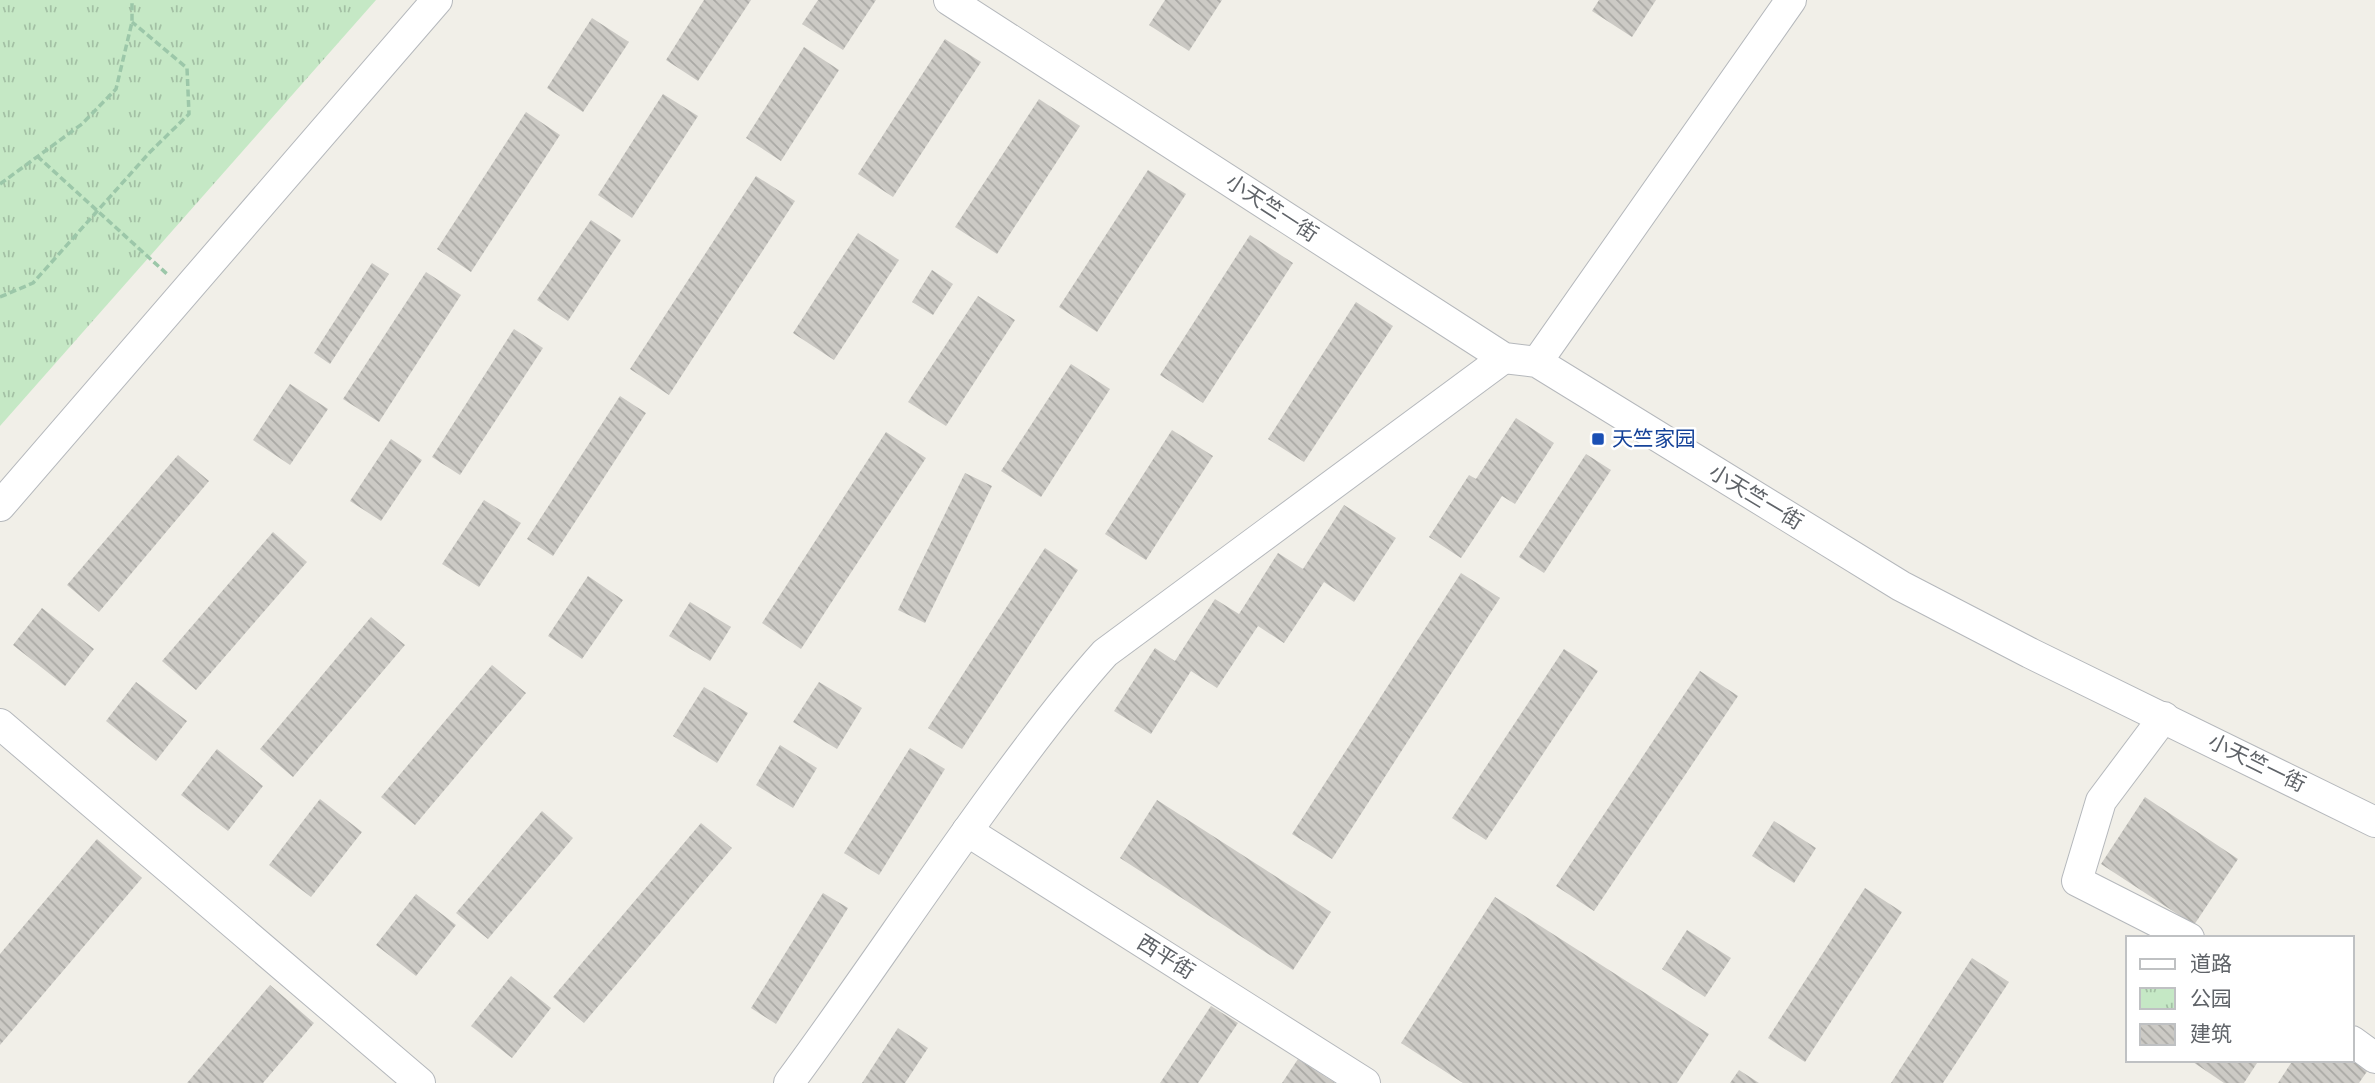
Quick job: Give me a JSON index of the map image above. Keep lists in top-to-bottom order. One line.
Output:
{"streets":{"street":["小天竺一街","西平街"]},"places":{"transit":["天竺家园"]},"legend":["道路","公园","建筑"]}
